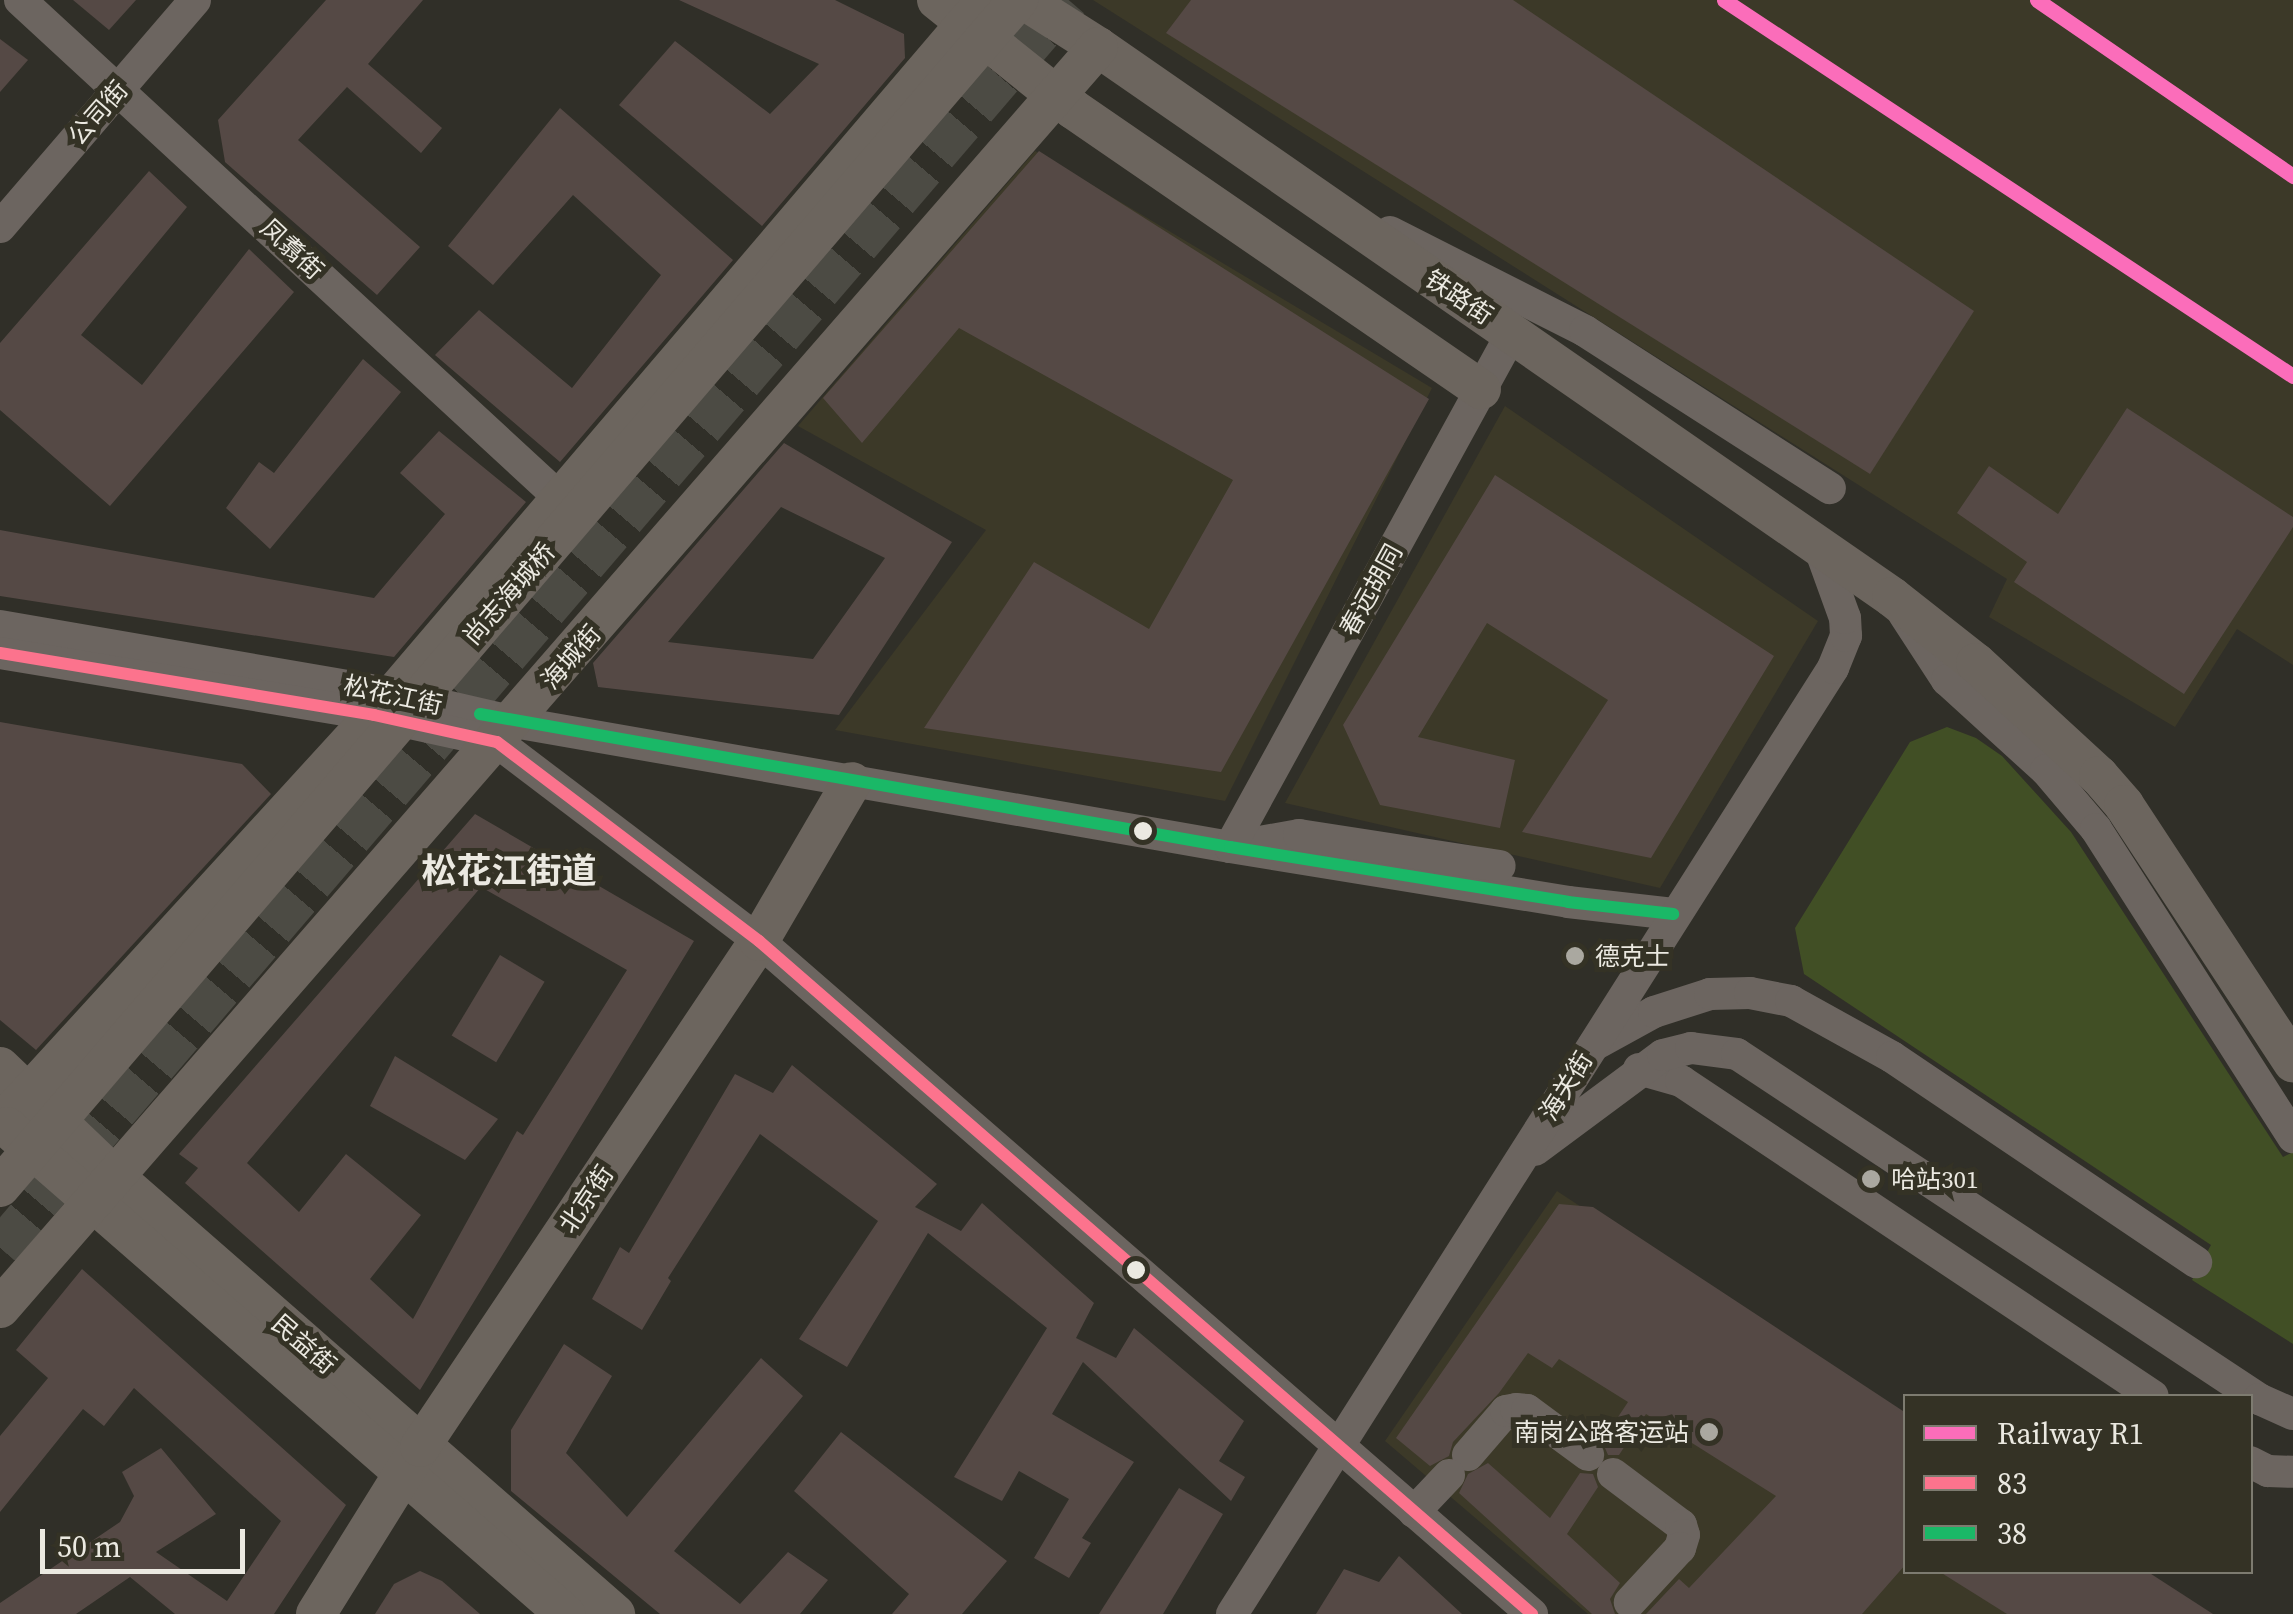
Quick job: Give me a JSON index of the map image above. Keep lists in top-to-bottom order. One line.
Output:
{"streets":{"main road":["铁路街","尚志海城桥","海城街","北京街","民益街"],"street":["公司街","凤翥街","春远胡同","松花江街","海关街"]},"crossings":[["公司街","凤翥街"],["铁路街","春远胡同"],["铁路街","尚志海城桥"],["铁路街","海城街"],["铁路街","海关街"],["春远胡同","松花江街"],["海城街","松花江街"],["海城街","民益街"],["松花江街","海关街"],["松花江街","北京街"],["北京街","民益街"]],"districts":["松花江街道"],"places":["德克士","哈站301","南岗公路客运站"],"lines":["rail line R1","transit line 83","transit line 38"],"legend":["Railway R1","83","38"],"scale_bar":"50 m"}
